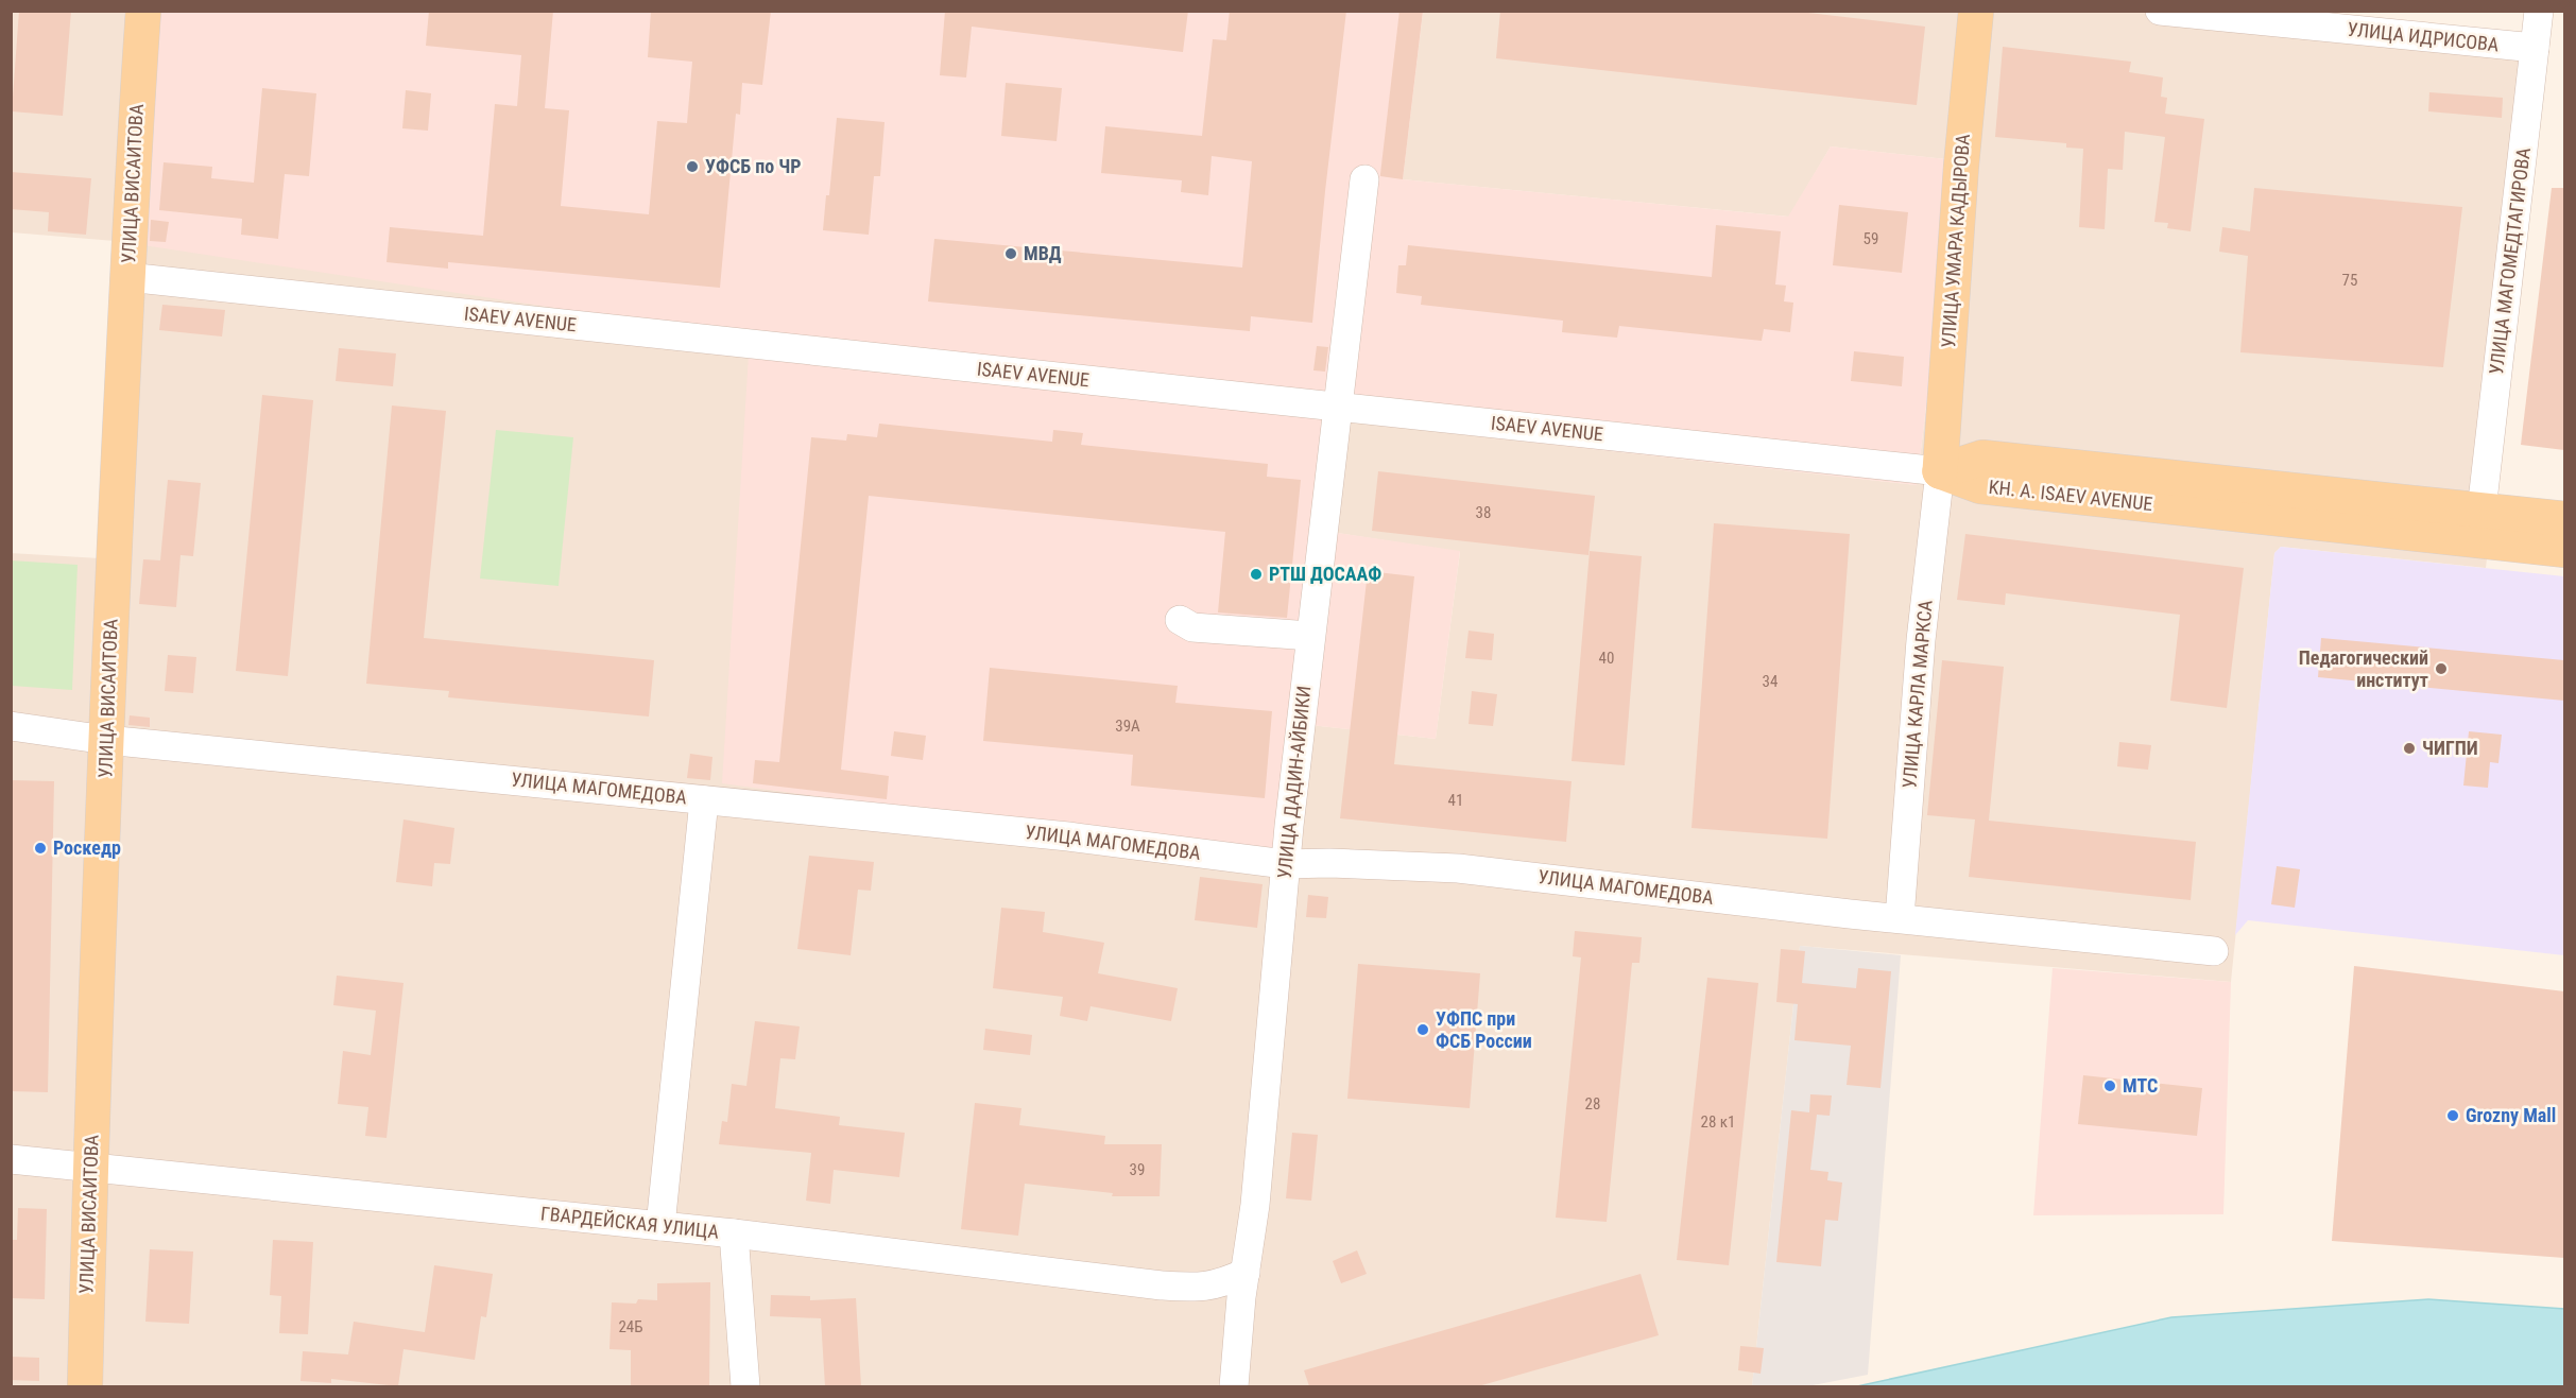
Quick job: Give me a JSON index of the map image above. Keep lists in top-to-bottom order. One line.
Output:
{"streets":{"main road":["УЛИЦА ВИСАИТОВА","УЛИЦА УМАРА КАДЫРОВА","KH. A. ISAEV AVENUE"],"street":["УЛИЦА ИДРИСОВА","УЛИЦА МАГОМЕДТАГИРОВА","ISAEV AVENUE","УЛИЦА КАРЛА МАРКСА","УЛИЦА ДАДИН-АЙБИКИ","УЛИЦА МАГОМЕДОВА","ГВАРДЕЙСКАЯ УЛИЦА"]},"crossings":[["УЛИЦА ИДРИСОВА","УЛИЦА МАГОМЕДТАГИРОВА"],["УЛИЦА ВИСАИТОВА","ISAEV AVENUE"],["УЛИЦА ВИСАИТОВА","УЛИЦА МАГОМЕДОВА"],["УЛИЦА ВИСАИТОВА","ГВАРДЕЙСКАЯ УЛИЦА"],["УЛИЦА УМАРА КАДЫРОВА","ISAEV AVENUE"],["УЛИЦА УМАРА КАДЫРОВА","KH. A. ISAEV AVENUE"],["УЛИЦА УМАРА КАДЫРОВА","УЛИЦА КАРЛА МАРКСА"],["УЛИЦА МАГОМЕДТАГИРОВА","KH. A. ISAEV AVENUE"],["ISAEV AVENUE","KH. A. ISAEV AVENUE"],["ISAEV AVENUE","УЛИЦА КАРЛА МАРКСА"],["ISAEV AVENUE","УЛИЦА ДАДИН-АЙБИКИ"],["KH. A. ISAEV AVENUE","УЛИЦА КАРЛА МАРКСА"],["УЛИЦА КАРЛА МАРКСА","УЛИЦА МАГОМЕДОВА"],["УЛИЦА ДАДИН-АЙБИКИ","УЛИЦА МАГОМЕДОВА"],["УЛИЦА ДАДИН-АЙБИКИ","ГВАРДЕЙСКАЯ УЛИЦА"]],"places":["УФСБ по ЧР","МВД","РТШ ДОСААФ","Педагогический институт","ЧИГПИ","Роскедр","УФПС при ФСБ России","МТС","Grozny Mall"],"house_numbers":["59","75","38","40","34","39А","41","28","28 к1","39","24Б"]}
